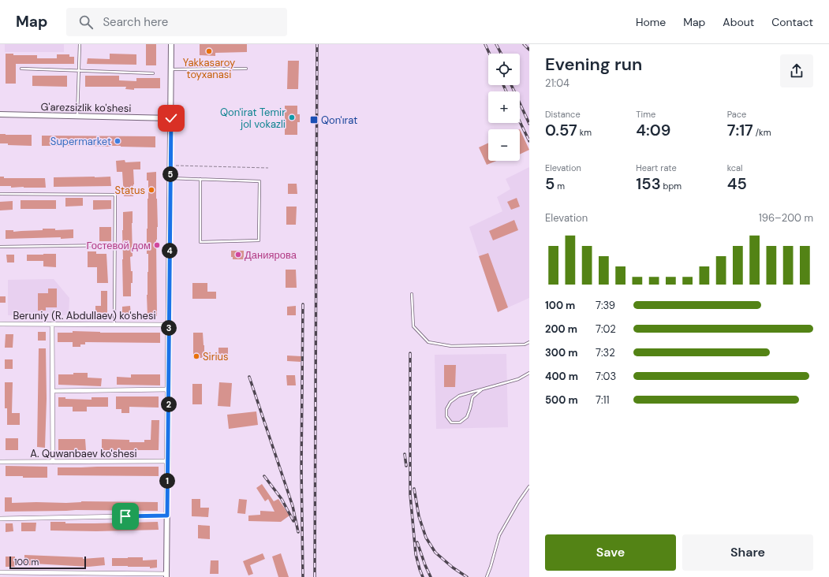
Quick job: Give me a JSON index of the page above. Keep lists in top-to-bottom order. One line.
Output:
{"streets":{"street":["G'arezsizlik ko'shesi","Beruniy (R. Abdullaev) ko'shesi","A. Quwanbaev ko'shesi"]},"places":{"other":["Yakkasaroy toyxanasi","Qon'irat Temir jol vokazli","Supermarket","Status","Гостевой дом","Даниярова","Sirius"],"transit":["Qon'ırat"]},"scale_bar":"100 m","page":{"header":"Map","search":"Search here","nav":["Home","Map","About","Contact"],"heading":["Evening run","21:04"],"map_buttons":["+","−"],"stats":[["Distance","0.57 km"],["Time","4:09"],["Pace","7:17 /km"],["Elevation","5 m"],["Heart rate","153 bpm"],["kcal","45"]],"pins":["5","4","3","2","1"],"chart":["Elevation","196–200 m"],"list":[{"name":"100 m","note":"7:39"},{"name":"200 m","note":"7:02"},{"name":"300 m","note":"7:32"},{"name":"400 m","note":"7:03"},{"name":"500 m","note":"7:11"}],"buttons":["Save","Share"],"scale":"100 m"}}
